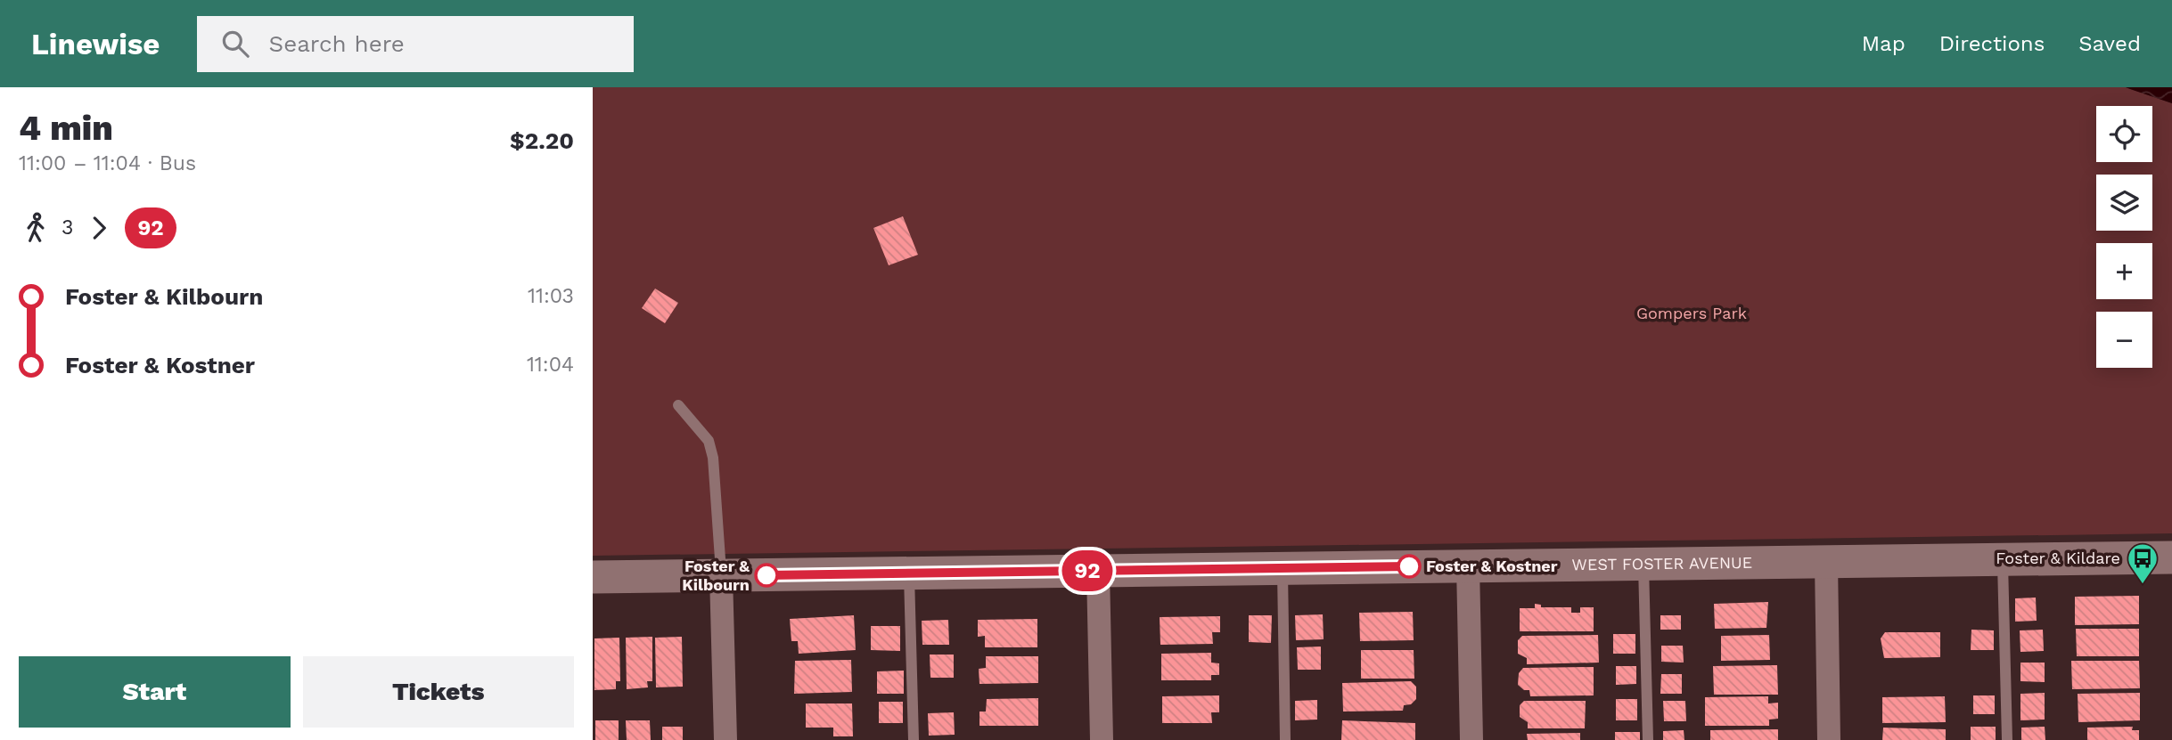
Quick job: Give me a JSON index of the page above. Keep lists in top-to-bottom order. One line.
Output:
{"streets":{"main road":["WEST FOSTER AVENUE"]},"parks":["Gompers Park"],"places":{"other":["Foster & Kostner","Foster & Kilbourn"],"bus stop":["Foster & Kildare"]},"lines":["bus line 92"],"page":{"header":"Linewise","search":"Search here","nav":["Map","Directions","Saved"],"heading":["4 min","11:00 – 11:04 · Bus","$2.20"],"on_map":"92","map_buttons":["+","−"],"legs":["3","92"],"list":[{"name":"Foster & Kilbourn","value":"11:03"},{"name":"Foster & Kostner","value":"11:04"}],"buttons":["Start","Tickets"]}}
